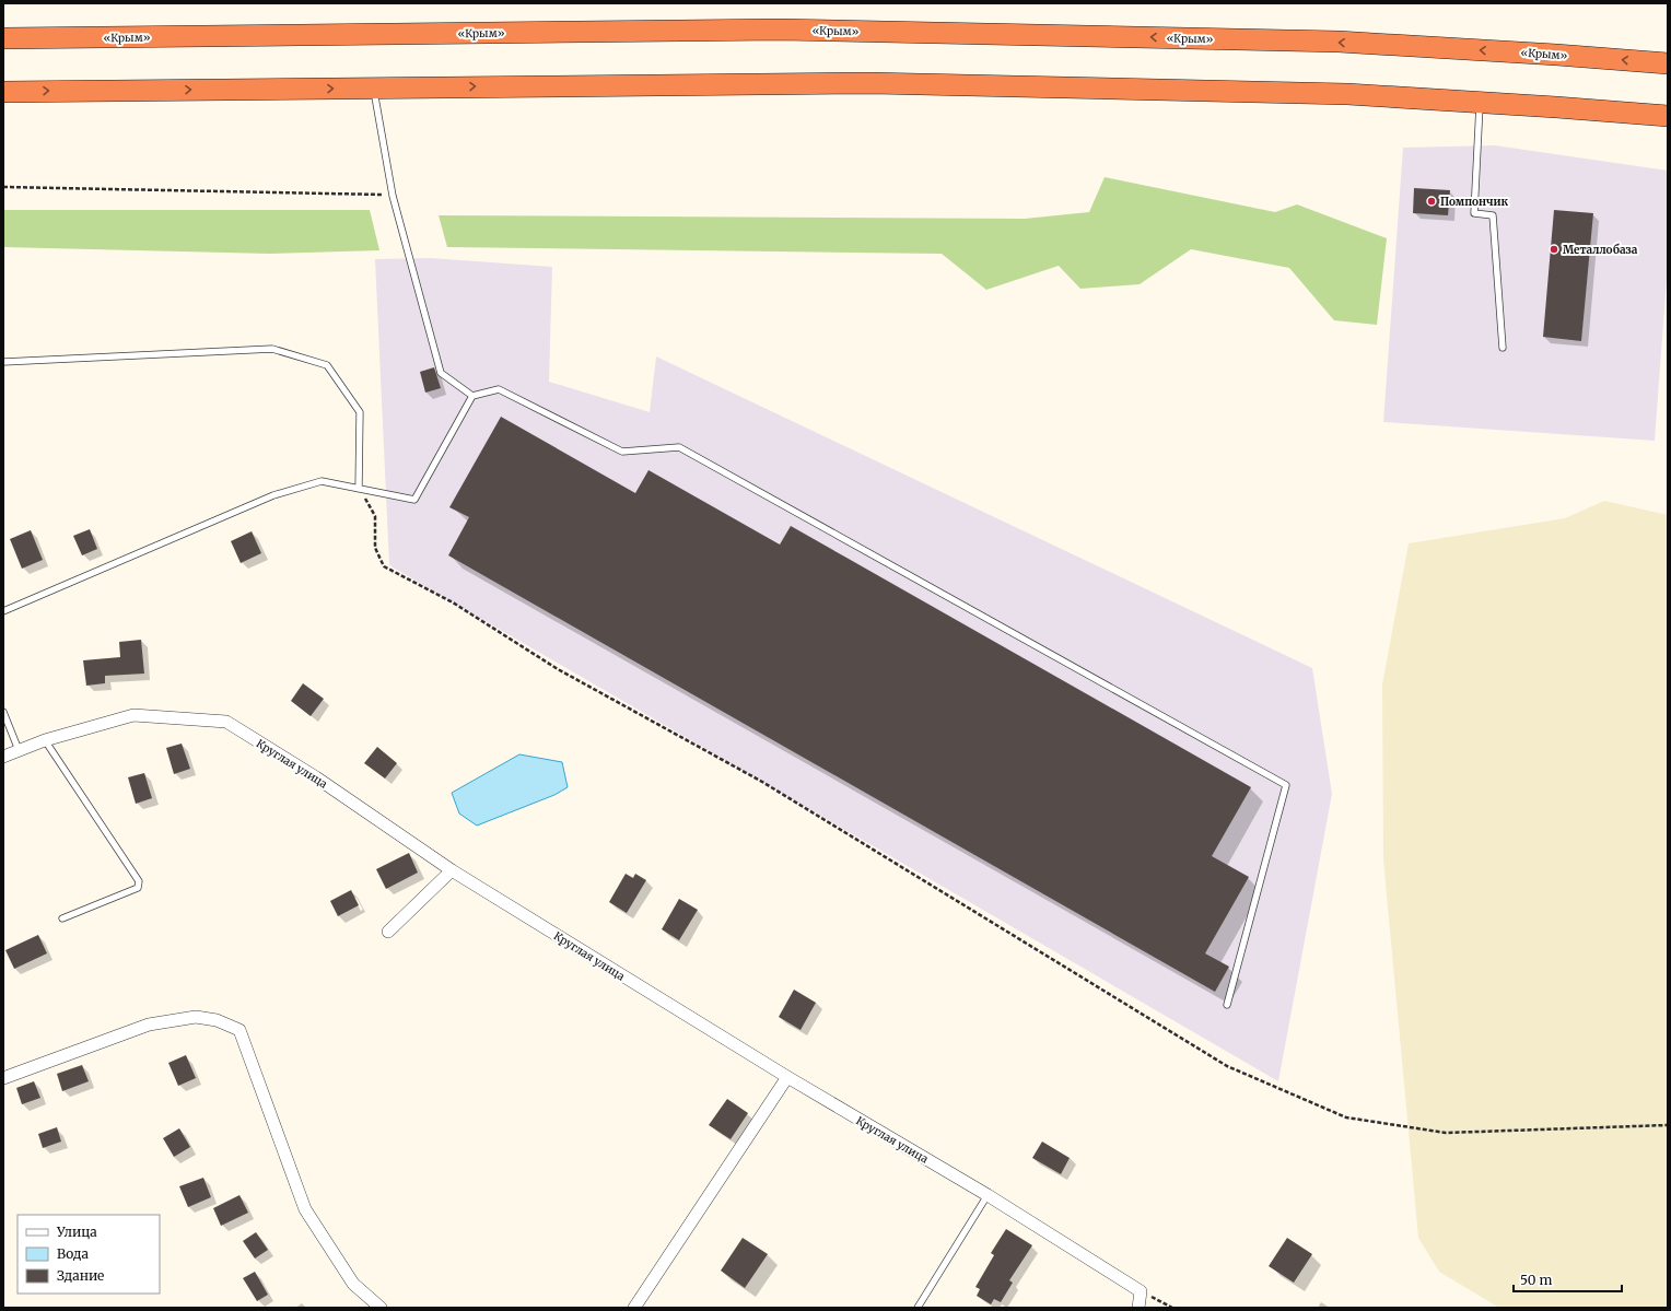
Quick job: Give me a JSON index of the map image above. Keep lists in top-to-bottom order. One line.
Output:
{"streets":{"highway":["«Крым»"],"street":["Круглая улица"]},"places":["Помпончик","Металлобаза"],"legend":["Улица","Вода","Здание"],"scale_bar":"50 m"}
